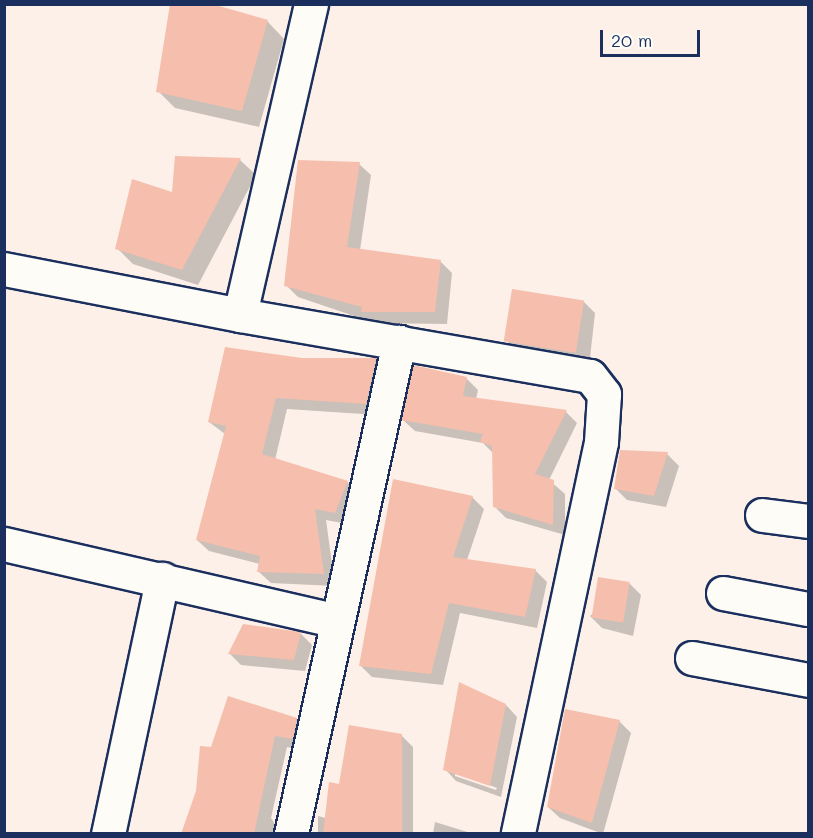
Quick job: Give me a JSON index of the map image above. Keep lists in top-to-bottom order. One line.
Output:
{"scale_bar":"20 m"}
